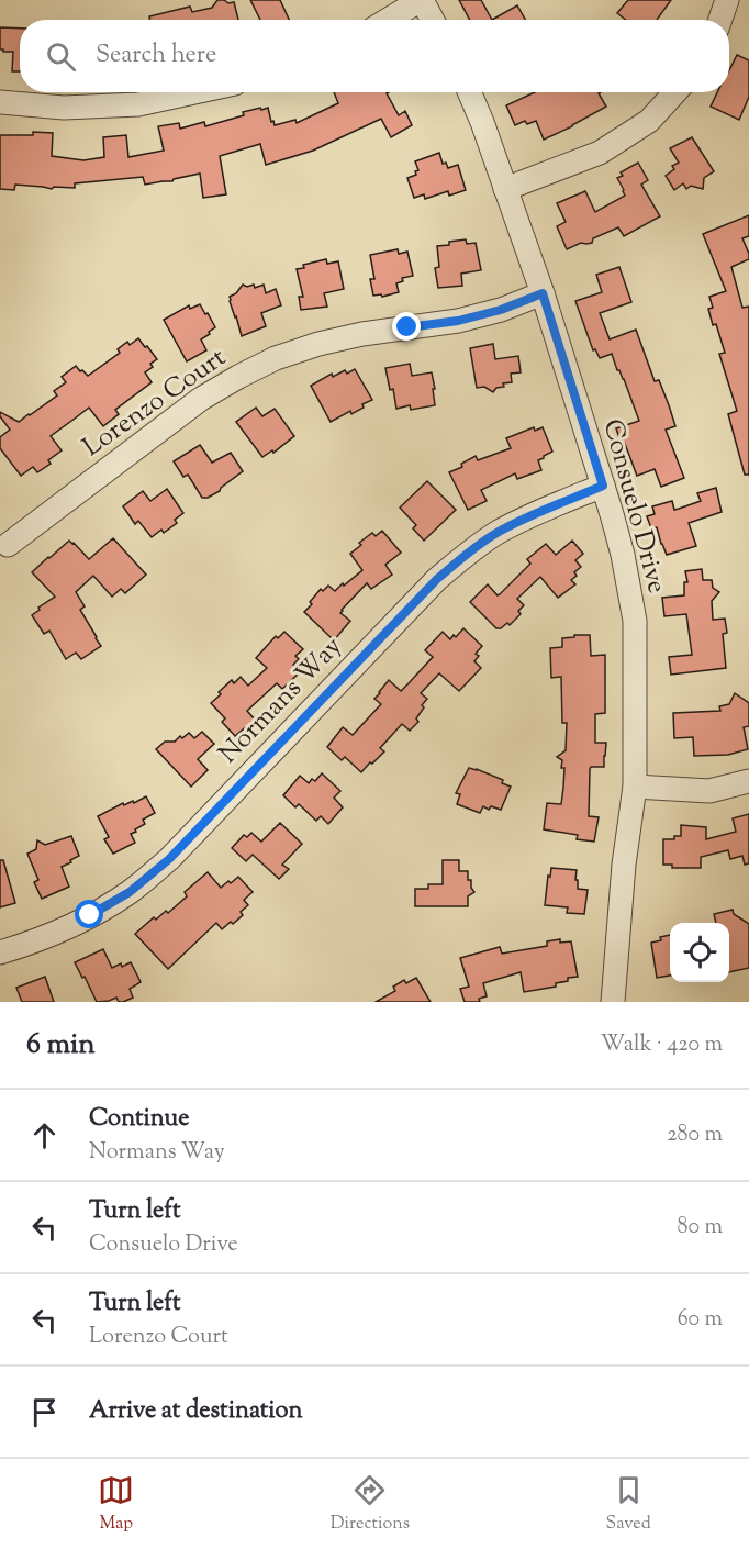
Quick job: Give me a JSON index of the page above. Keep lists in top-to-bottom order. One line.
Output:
{"streets":{"street":["Lorenzo Court","Consuelo Drive","Normans Way"]},"crossings":[["Lorenzo Court","Consuelo Drive"],["Consuelo Drive","Normans Way"]],"page":{"search":"Search here","heading":["6 min","Walk · 420 m"],"list":[["Continue","Normans Way","280 m"],["Turn left","Consuelo Drive","80 m"],["Turn left","Lorenzo Court","60 m"],"Arrive at destination"],"nav":["Map","Directions","Saved"]}}
